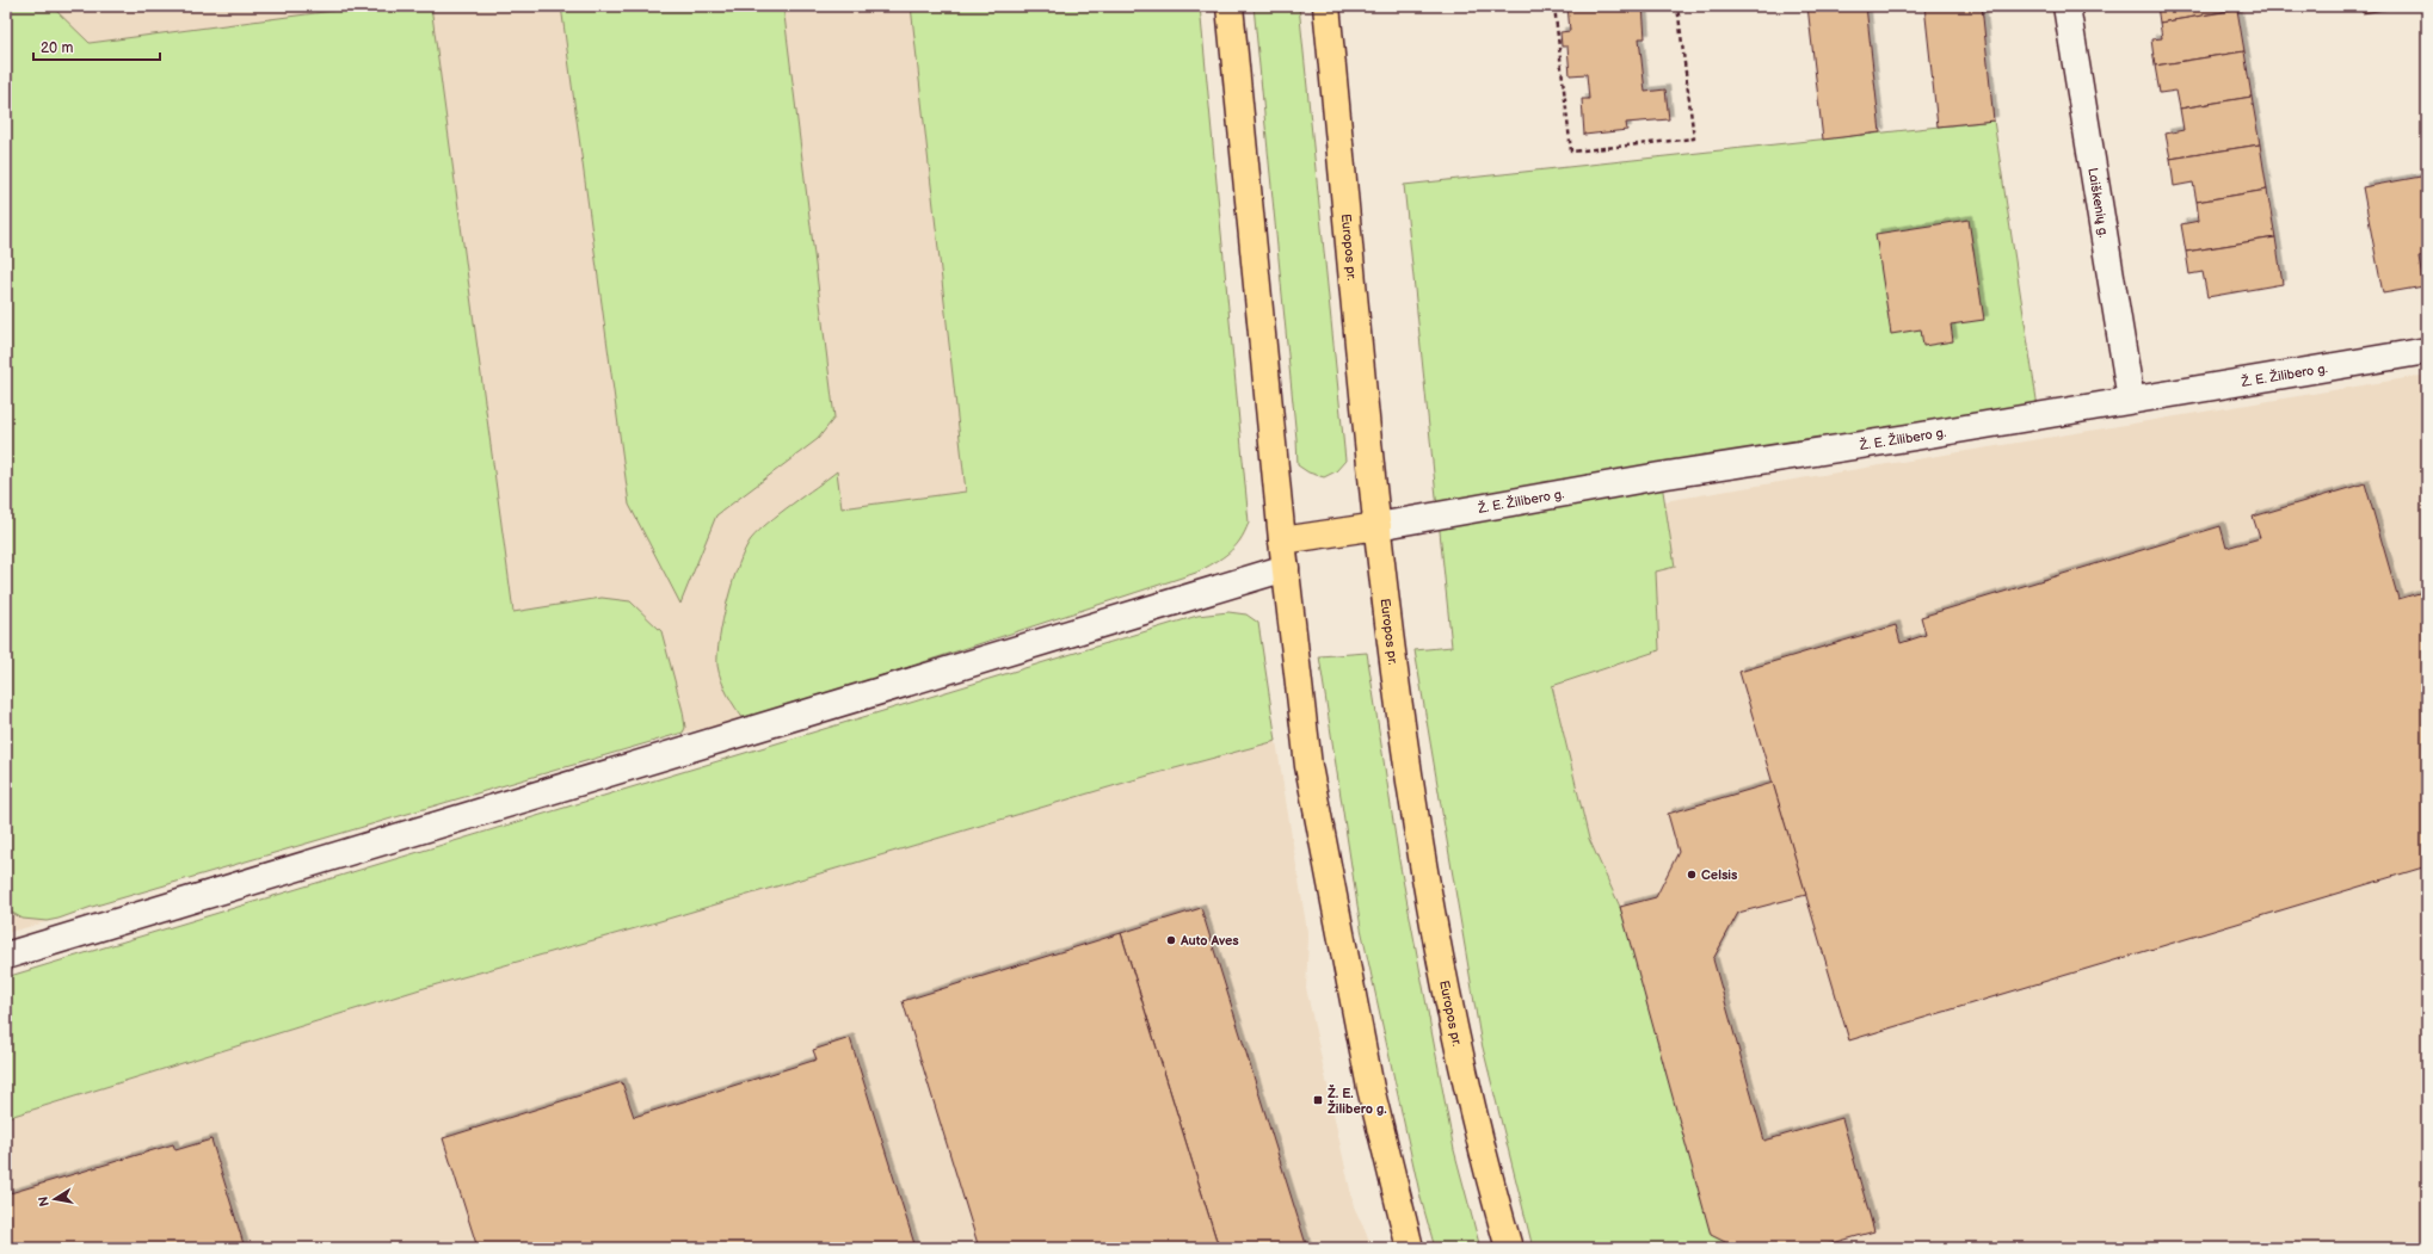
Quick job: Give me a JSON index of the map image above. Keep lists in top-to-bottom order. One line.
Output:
{"streets":{"main road":["Europos pr."],"street":["Laiškenių g.","Ž. E. Žilibero g."]},"crossings":[["Laiškenių g.","Ž. E. Žilibero g."],["Europos pr.","Ž. E. Žilibero g."]],"places":{"other":["Celsis","Auto Aves"],"transit":["Ž. E. Žilibero g."]},"scale_bar":"20 m","north":"left"}
